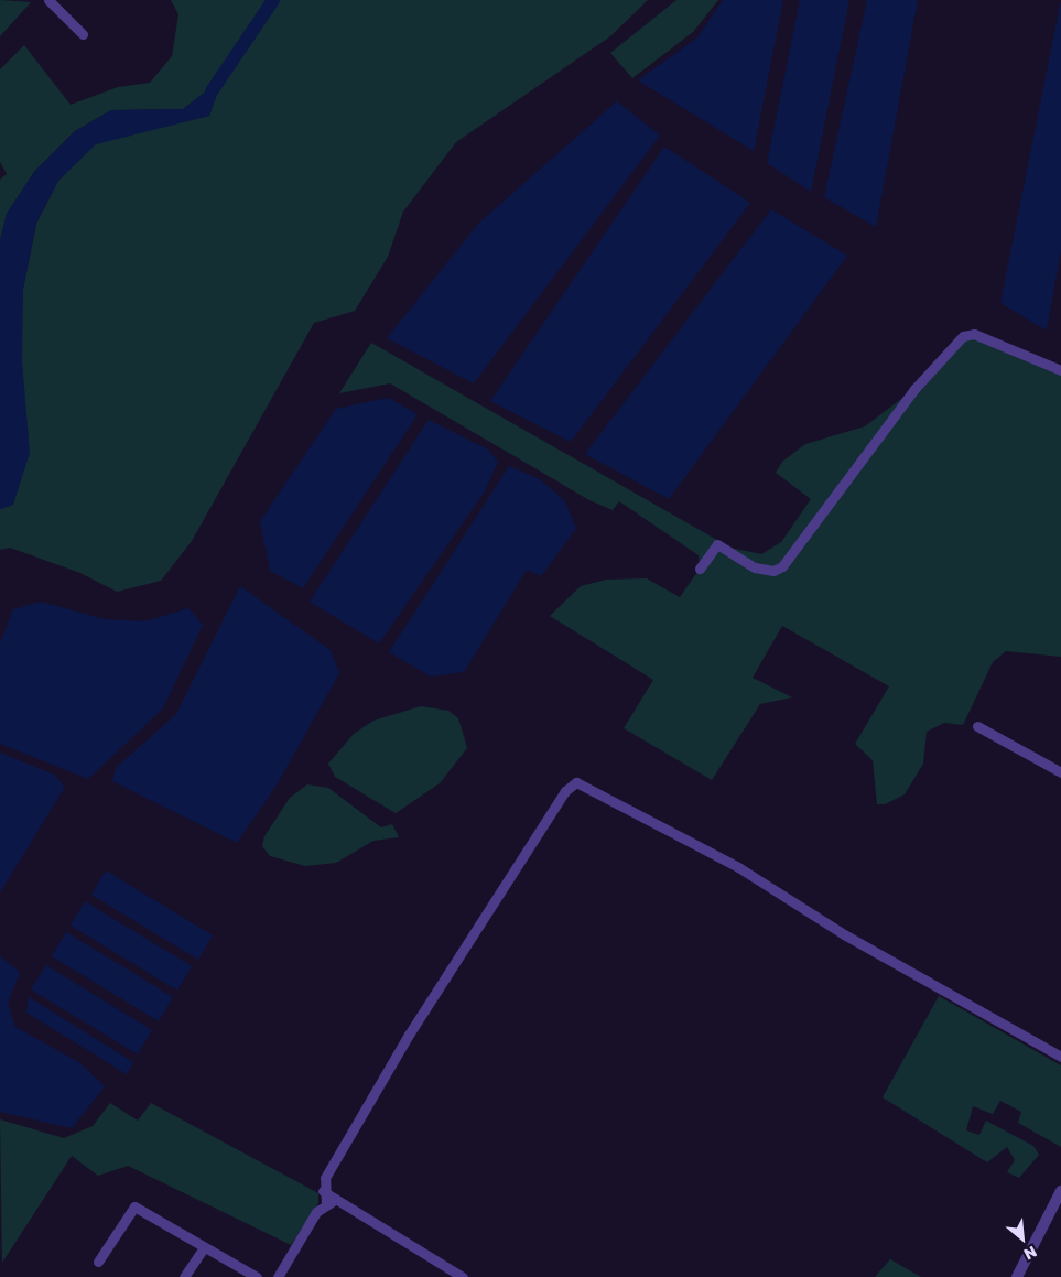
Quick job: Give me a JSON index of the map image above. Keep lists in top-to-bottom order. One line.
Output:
{"north":"bottom right"}
